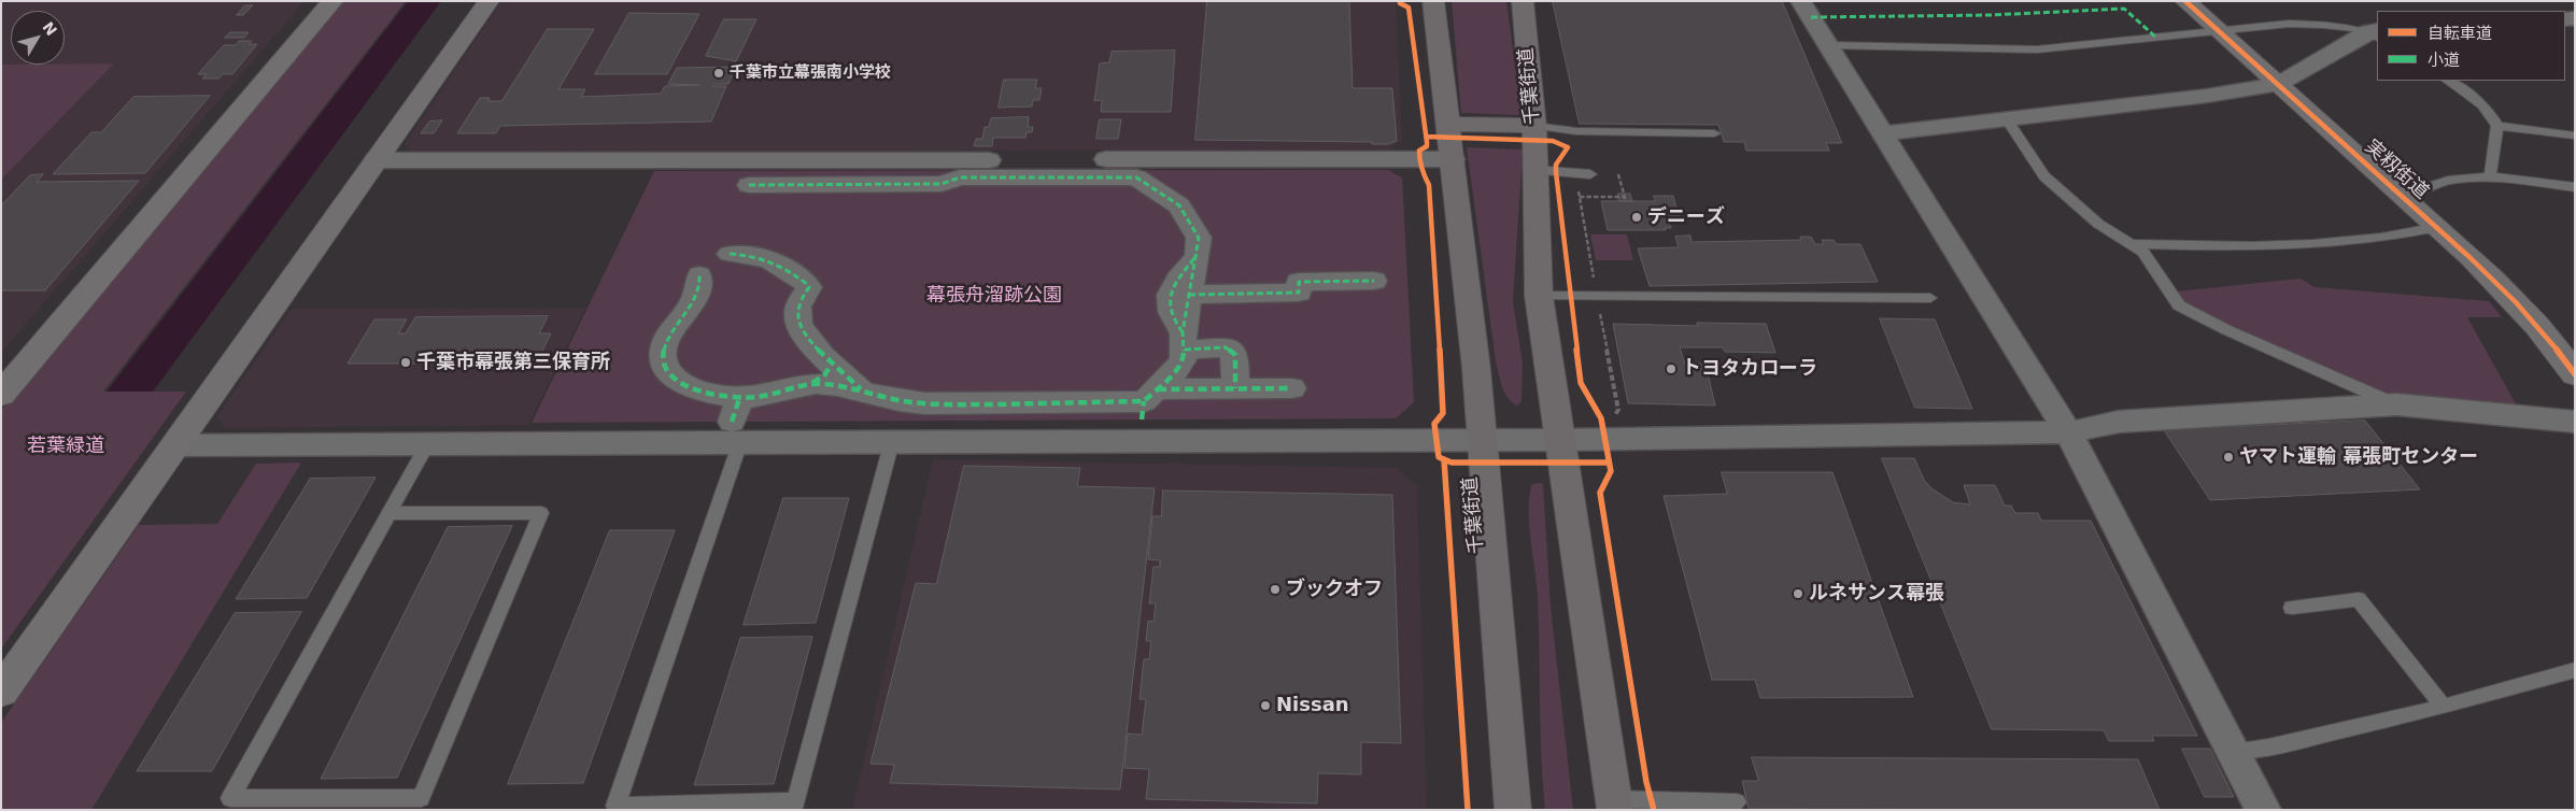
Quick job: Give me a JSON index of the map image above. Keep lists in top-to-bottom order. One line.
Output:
{"streets":{"highway":["千葉街道"],"main road":["実籾街道"]},"parks":["幕張舟溜跡公園","若葉緑道"],"places":["千葉市立幕張南小学校","デニーズ","千葉市幕張第三保育所","トヨタカローラ","ヤマト運輸 幕張町センター","ブックオフ","ルネサンス幕張","Nissan"],"legend":["自転車道","小道"],"north":"top right"}
